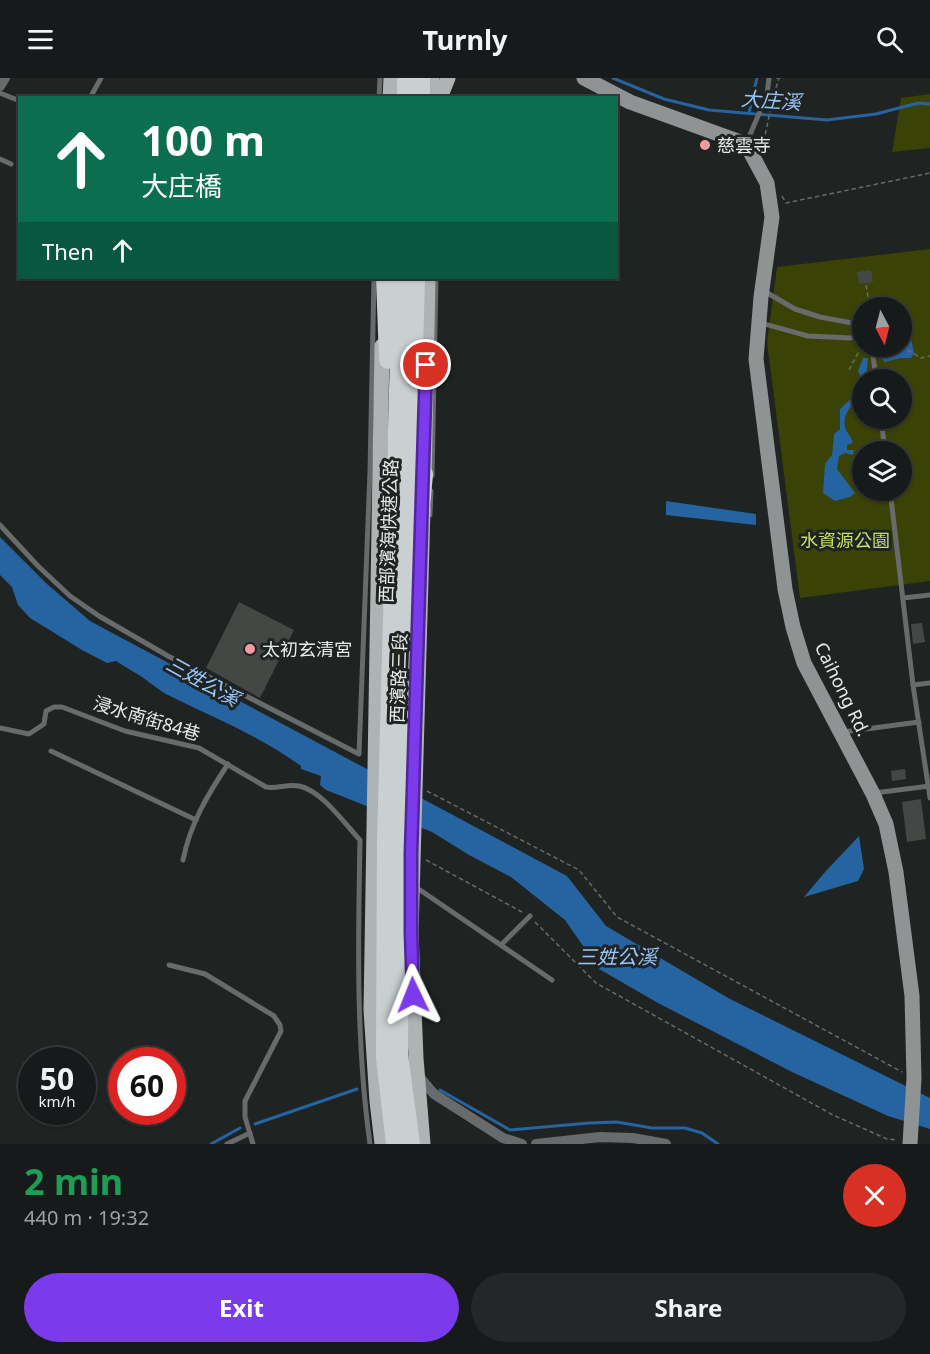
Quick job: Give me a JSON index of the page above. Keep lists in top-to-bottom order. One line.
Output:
{"streets":{"highway":["西部濱海快速公路"],"main road":["西濱路三段"],"street":["Caihong Rd."],"lane":["浸水南街84巷"]},"crossings":[["西部濱海快速公路","西濱路三段"]],"water":["大庄溪","三姓公溪"],"parks":["水資源公園"],"places":["慈雲寺","太初玄清宮"],"north":"bottom","page":{"header":"Turnly","turn":["100 m","大庄橋"],"then":"Then","speed":"50 km/h","limit":"60","heading":["2 min","440 m · 19:32"],"buttons":["Exit","Share"]}}
